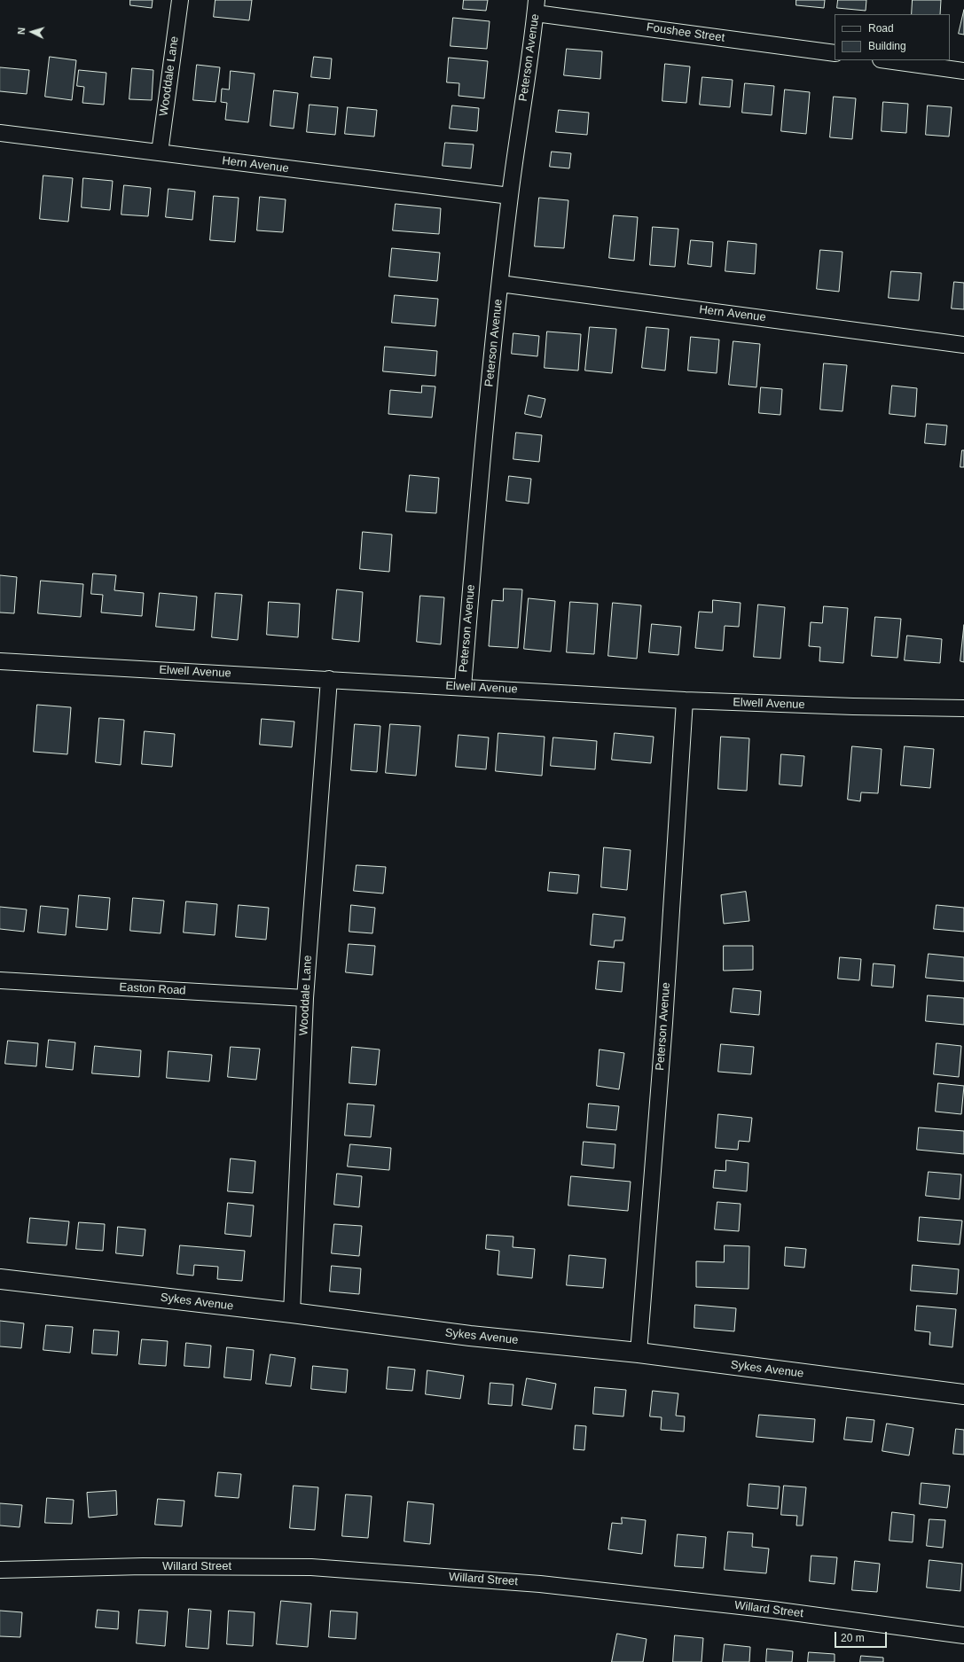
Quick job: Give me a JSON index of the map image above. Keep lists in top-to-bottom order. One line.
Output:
{"streets":{"street":["Foushee Street","Peterson Avenue","Wooddale Lane","Hern Avenue","Elwell Avenue","Easton Road","Sykes Avenue","Willard Street"]},"crossings":[["Foushee Street","Peterson Avenue"],["Peterson Avenue","Hern Avenue"],["Peterson Avenue","Elwell Avenue"],["Peterson Avenue","Sykes Avenue"],["Wooddale Lane","Hern Avenue"],["Wooddale Lane","Elwell Avenue"],["Wooddale Lane","Easton Road"],["Wooddale Lane","Sykes Avenue"]],"legend":["Road","Building"],"scale_bar":"20 m","north":"left"}
